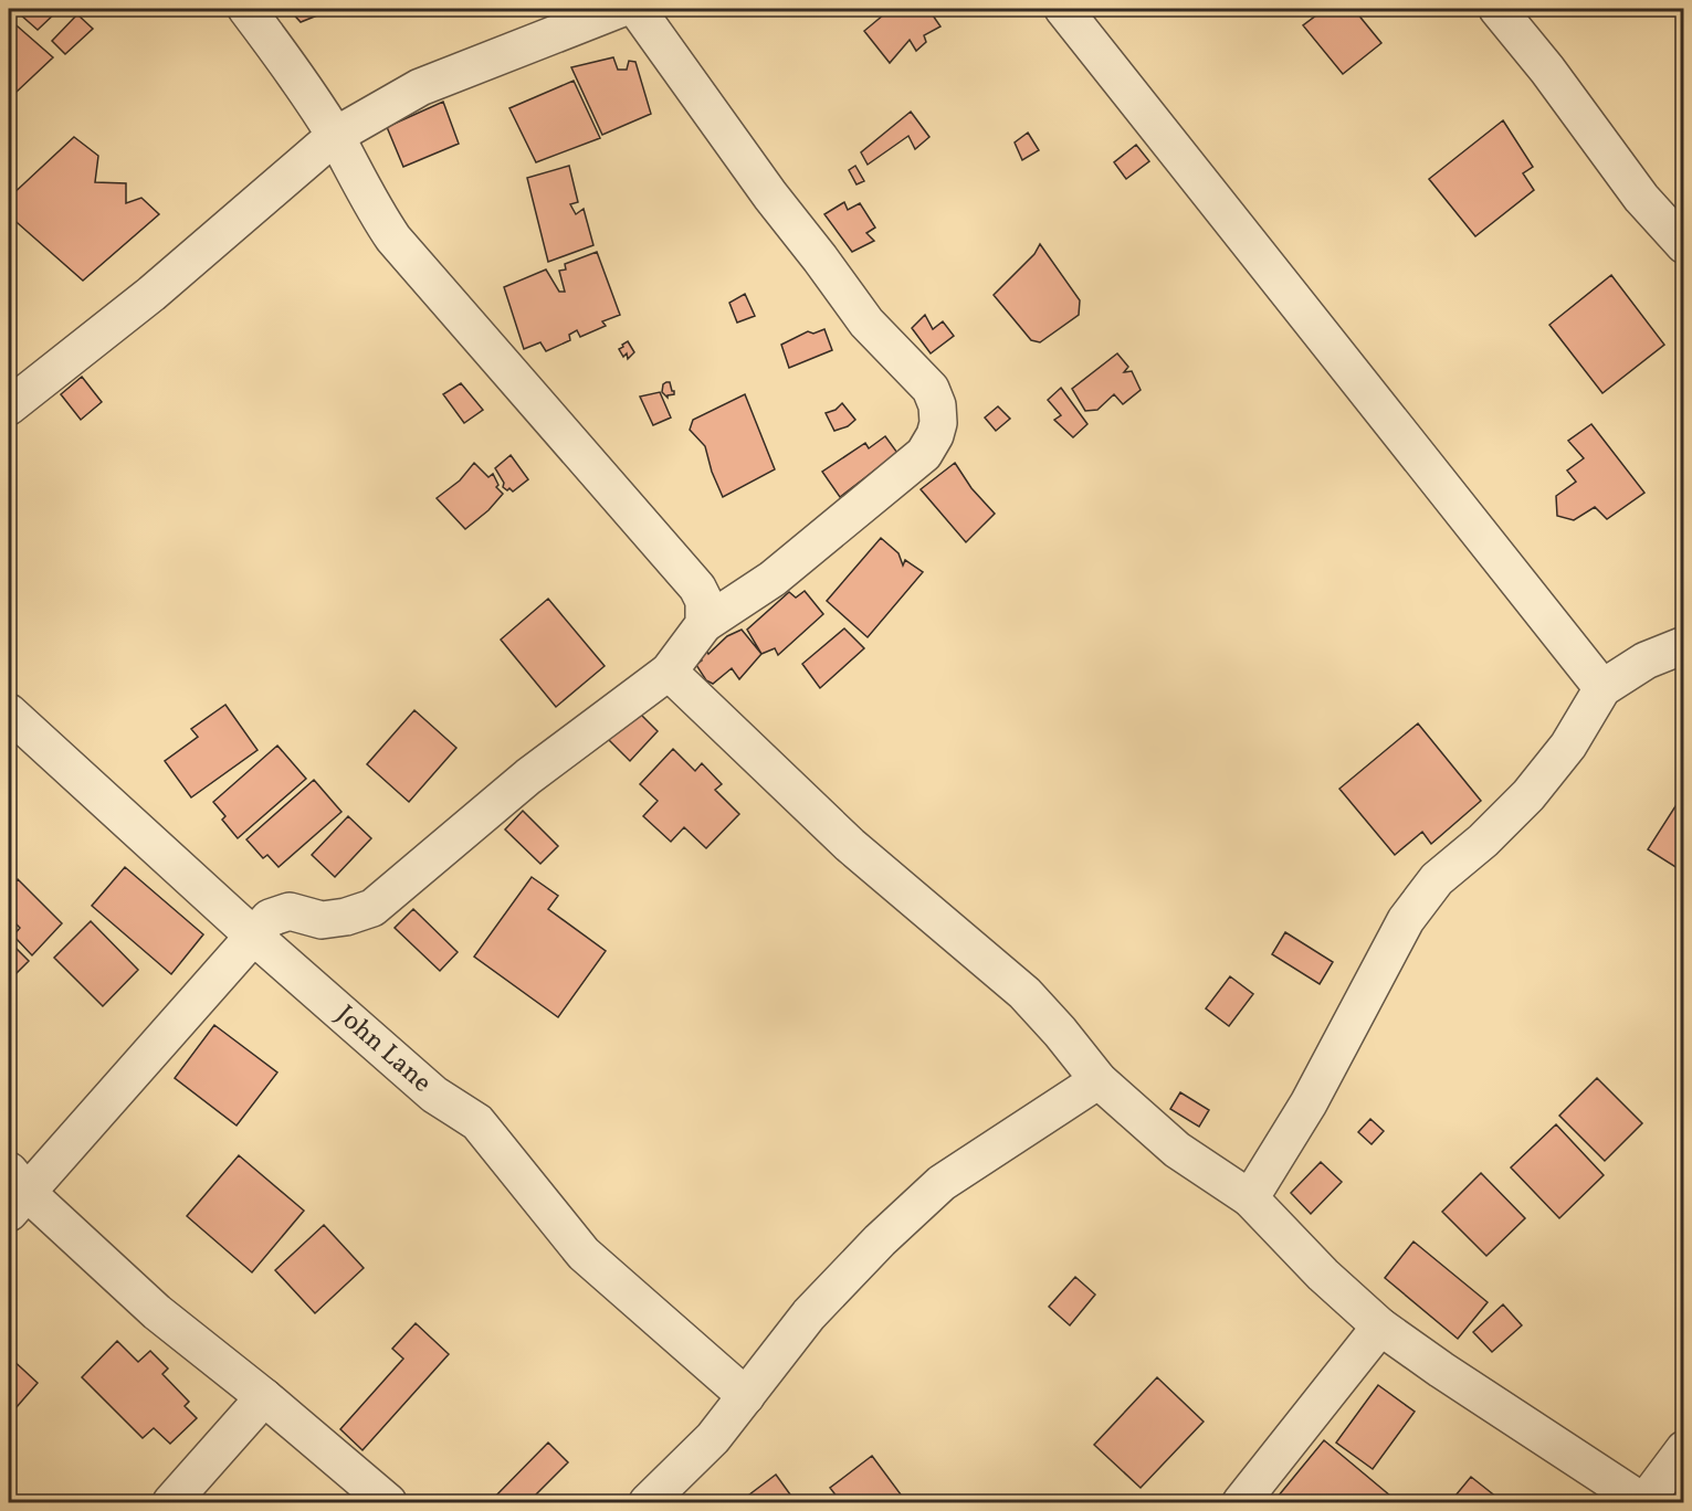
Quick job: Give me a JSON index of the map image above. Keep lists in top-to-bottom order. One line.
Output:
{"streets":{"street":["John Lane"]}}
